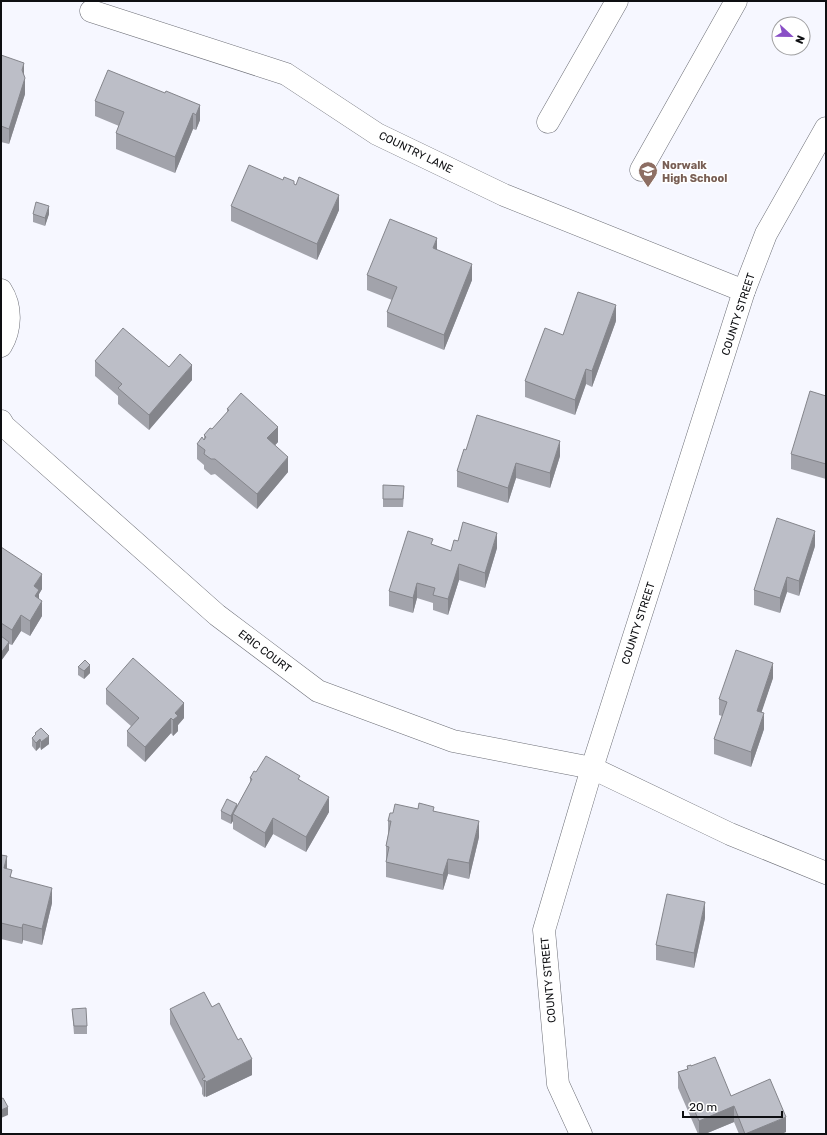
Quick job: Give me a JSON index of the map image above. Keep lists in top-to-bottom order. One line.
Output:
{"streets":{"street":["COUNTRY LANE","COUNTY STREET","ERIC COURT"]},"crossings":[["COUNTRY LANE","COUNTY STREET"],["COUNTY STREET","ERIC COURT"]],"places":{"school or university":["Norwalk High School"]},"scale_bar":"20 m","north":"right"}
